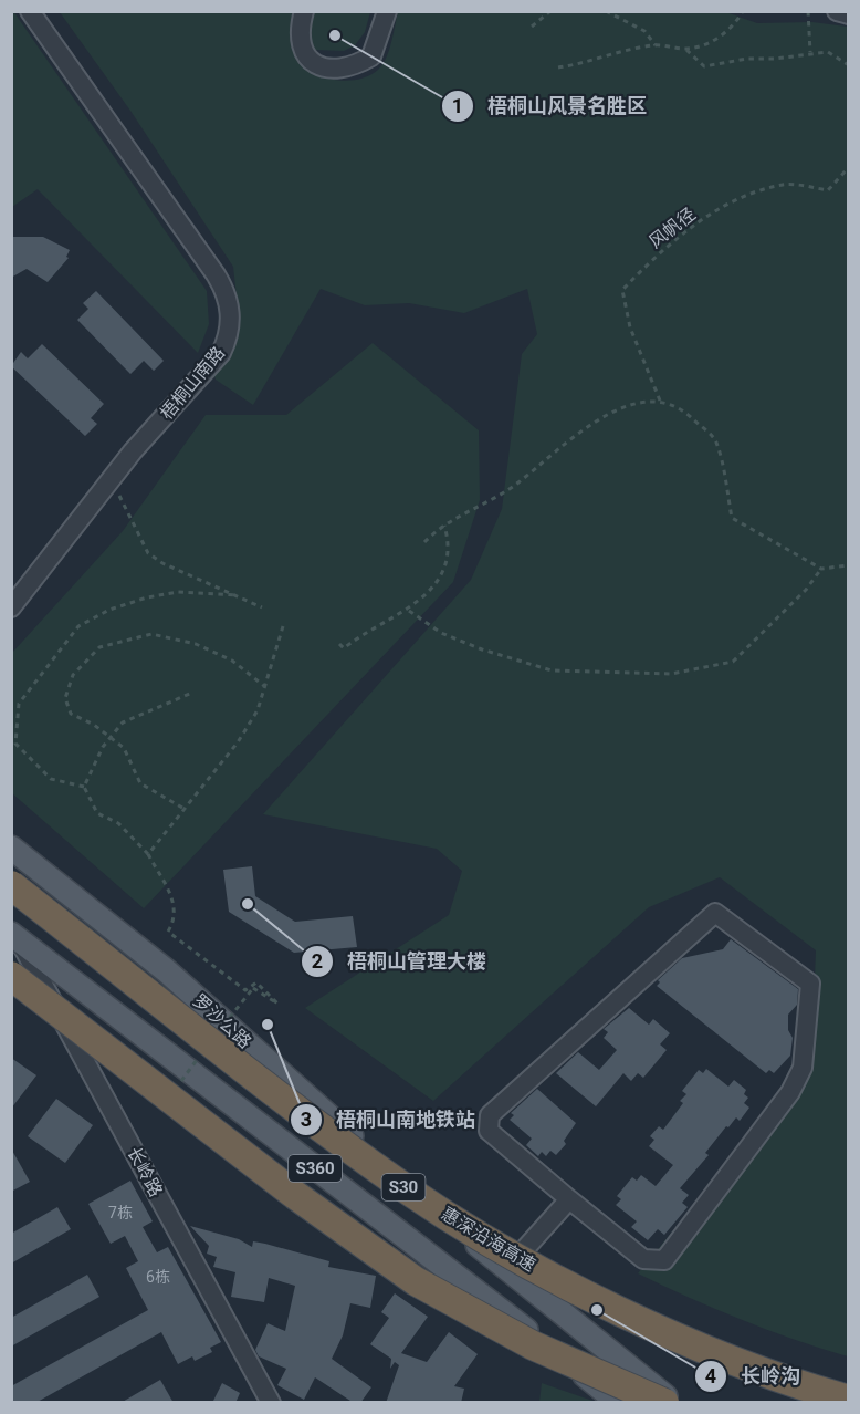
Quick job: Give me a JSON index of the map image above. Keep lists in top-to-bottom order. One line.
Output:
{"streets":{"highway":["S30","惠深沿海高速"],"main road":["罗沙公路","S360"],"street":["梧桐山南路","长岭路"],"path":["风帆径"]},"crossings":[["S360","长岭路"]],"places":["梧桐山风景名胜区","梧桐山管理大楼","梧桐山南地铁站","长岭沟"],"house_numbers":["7栋","6栋"]}
